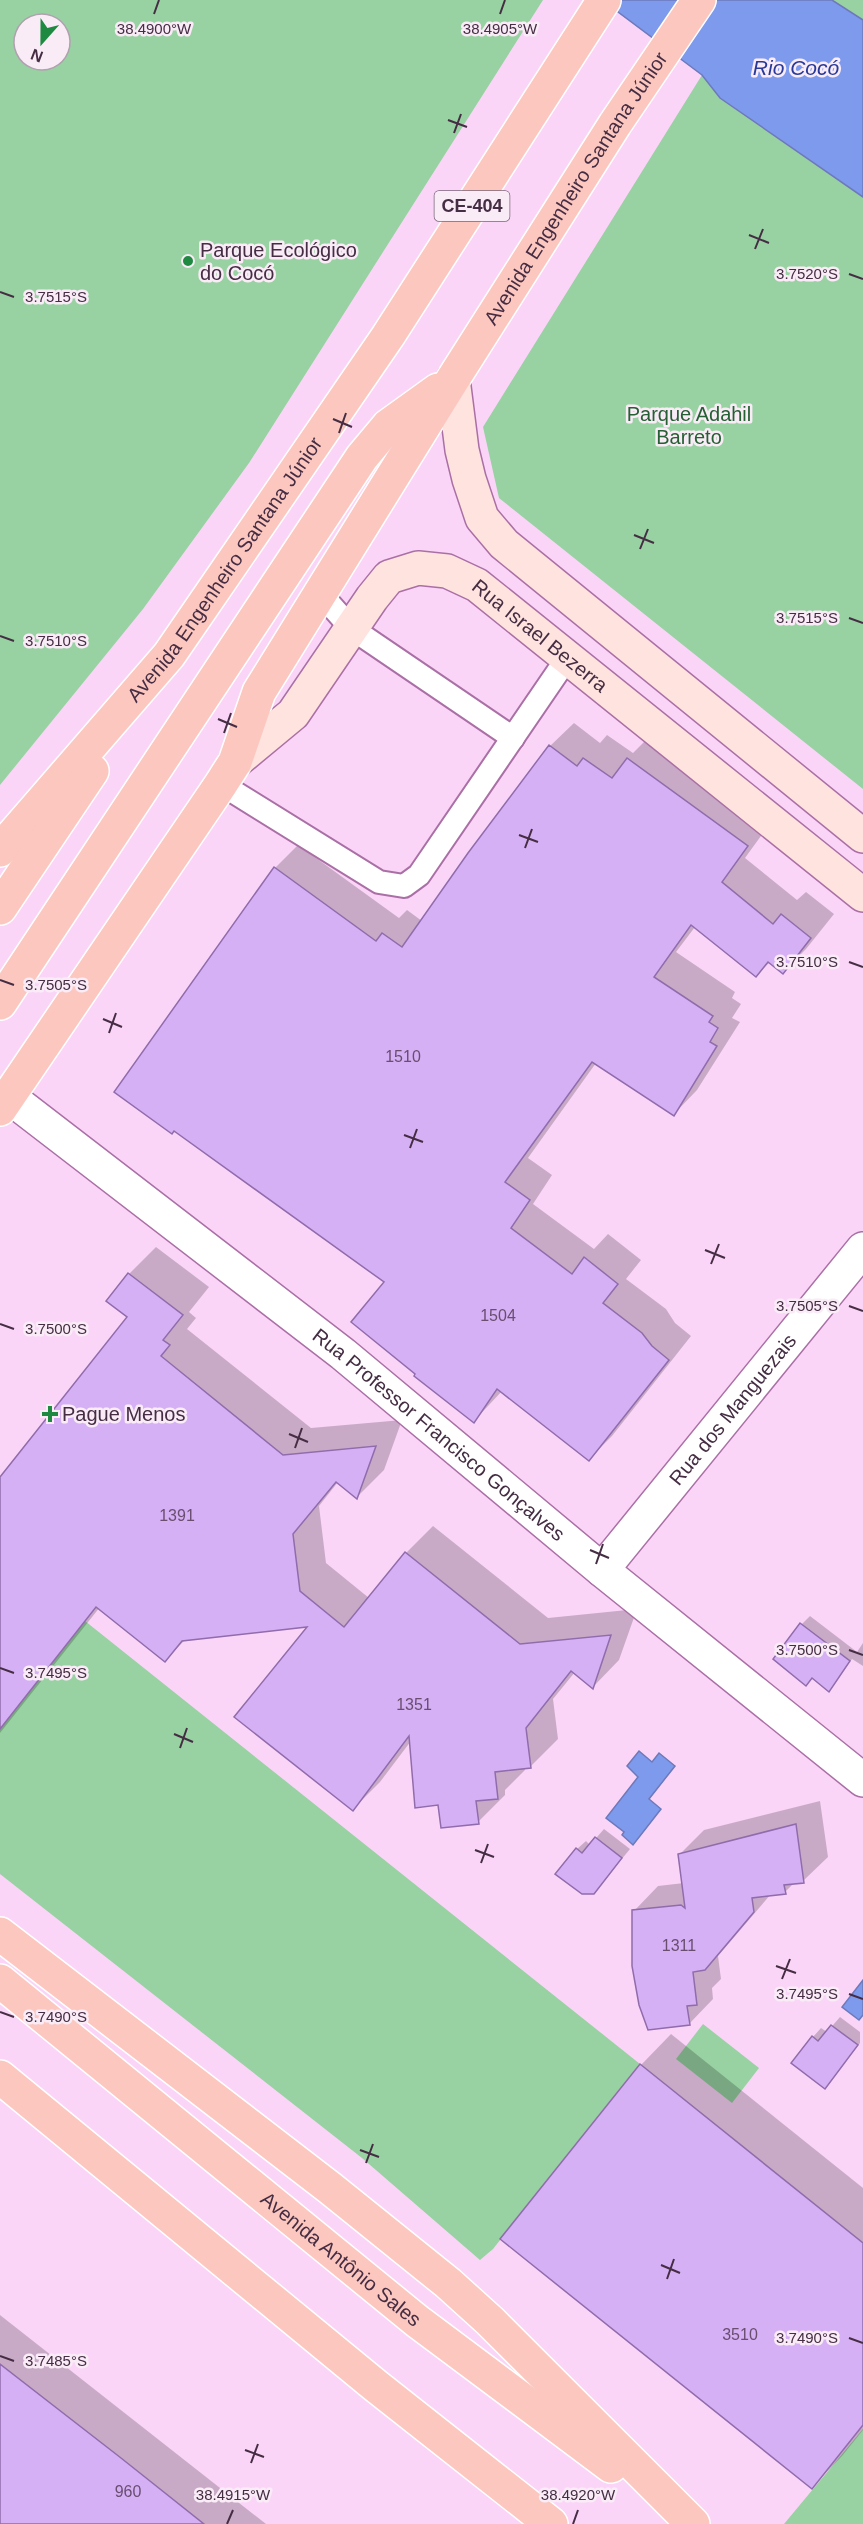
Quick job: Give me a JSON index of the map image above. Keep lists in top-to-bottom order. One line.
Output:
{"streets":{"main road":["Avenida Engenheiro Santana Júnior","CE-404","Avenida Antônio Sales"],"street":["Rua Israel Bezerra","Rua dos Manguezais","Rua Professor Francisco Gonçalves"]},"crossings":[["Avenida Engenheiro Santana Júnior","Rua Israel Bezerra"],["Avenida Engenheiro Santana Júnior","Rua Professor Francisco Gonçalves"],["Rua dos Manguezais","Rua Professor Francisco Gonçalves"]],"water":["Rio Cocó"],"parks":["Parque Adahil Barreto"],"places":{"other":["Parque Ecológico do Cocó"],"health":["Pague Menos"]},"house_numbers":["1510","1504","1391","1351","1311","3510","960"],"north":"bottom","coordinates":["38.4905°W","38.4900°W","3.7520°S","3.7515°S","3.7510°S","3.7505°S","3.7500°S","3.7495°S","3.7490°S","3.7485°S","38.4915°W","38.4920°W"]}
